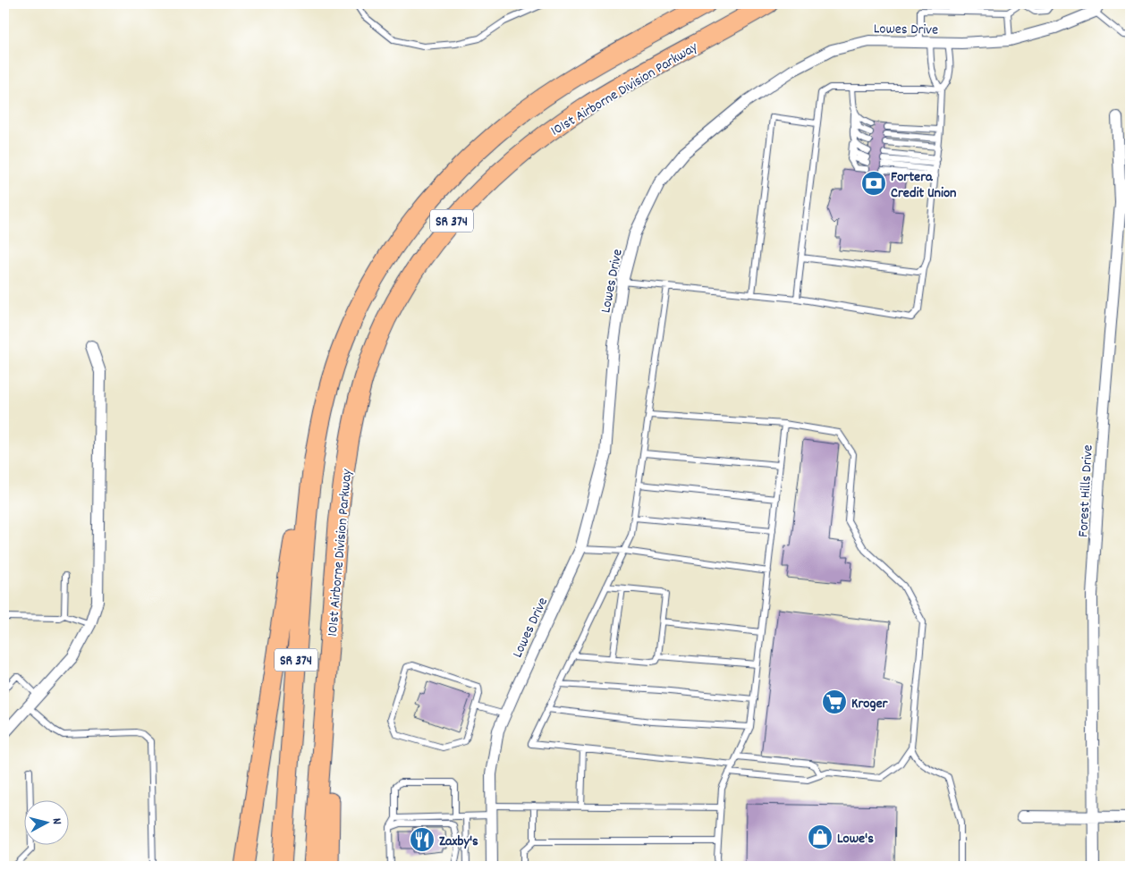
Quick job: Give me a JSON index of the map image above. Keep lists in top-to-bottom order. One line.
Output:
{"streets":{"highway":["101st Airborne Division Parkway","SR 374"],"street":["Lowes Drive","Forest Hills Drive"]},"places":{"bank":["Fortera Credit Union"],"supermarket":["Kroger"],"shop":["Lowe's"],"restaurant":["Zaxby's"]},"north":"right"}
